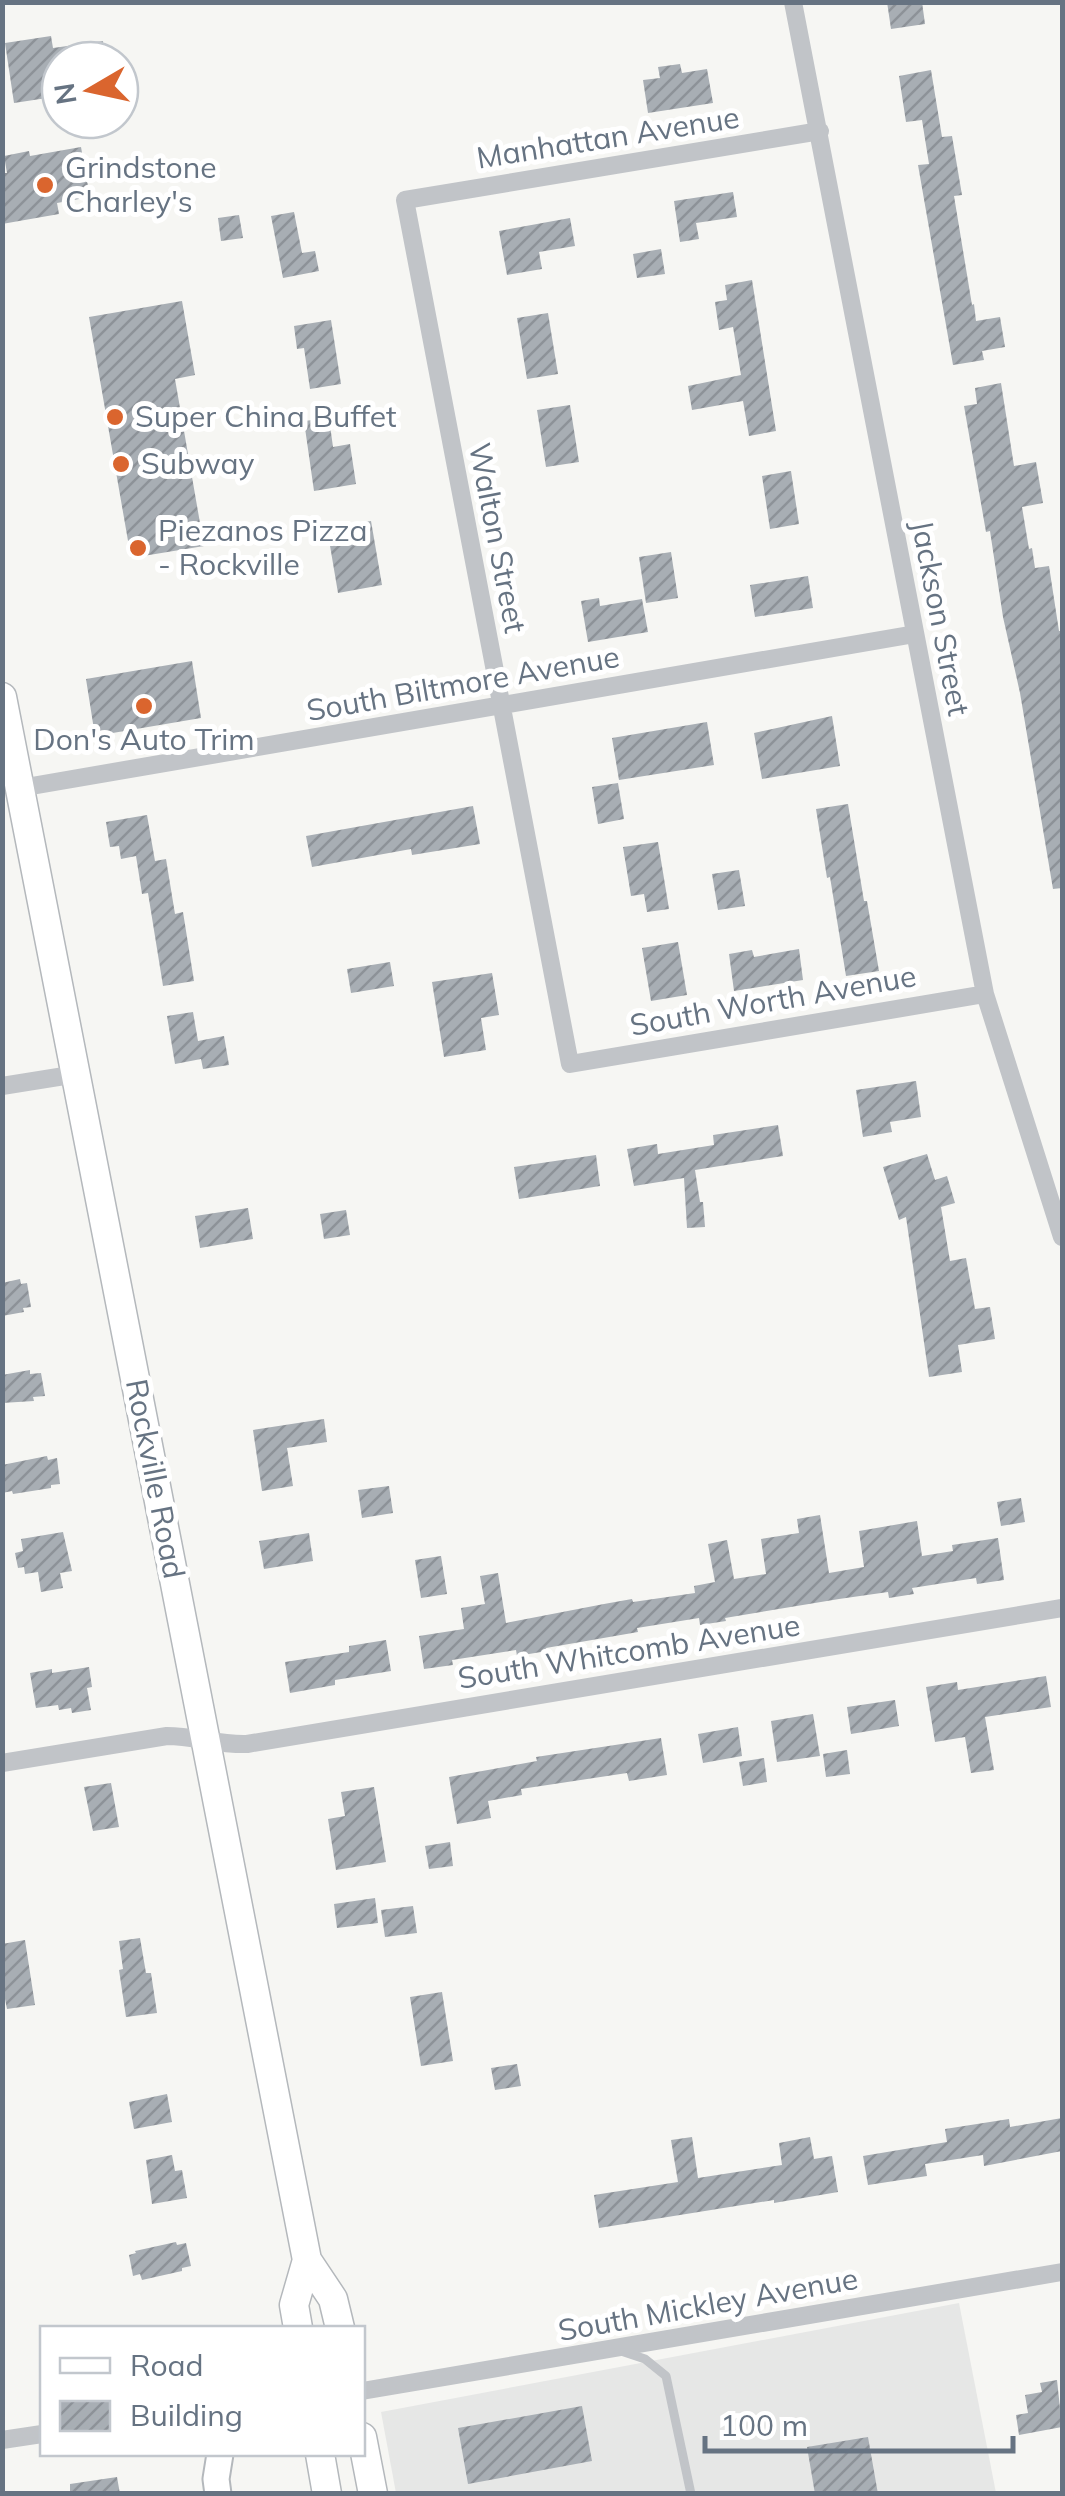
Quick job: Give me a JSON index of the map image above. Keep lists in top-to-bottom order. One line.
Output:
{"streets":{"main road":["Rockville Road"],"street":["Manhattan Avenue","Walton Street","Jackson Street","South Biltmore Avenue","South Worth Avenue","South Whitcomb Avenue","South Mickley Avenue"]},"crossings":[["Manhattan Avenue","Walton Street"],["Manhattan Avenue","Jackson Street"],["Walton Street","South Biltmore Avenue"],["Walton Street","South Worth Avenue"],["Jackson Street","South Biltmore Avenue"],["Jackson Street","South Worth Avenue"],["South Biltmore Avenue","Rockville Road"],["Rockville Road","South Whitcomb Avenue"]],"places":["Grindstone Charley's","Super China Buffet","Subway","Piezanos Pizza - Rockville","Don's Auto Trim"],"legend":["Road","Building"],"scale_bar":"100 m","north":"left"}
